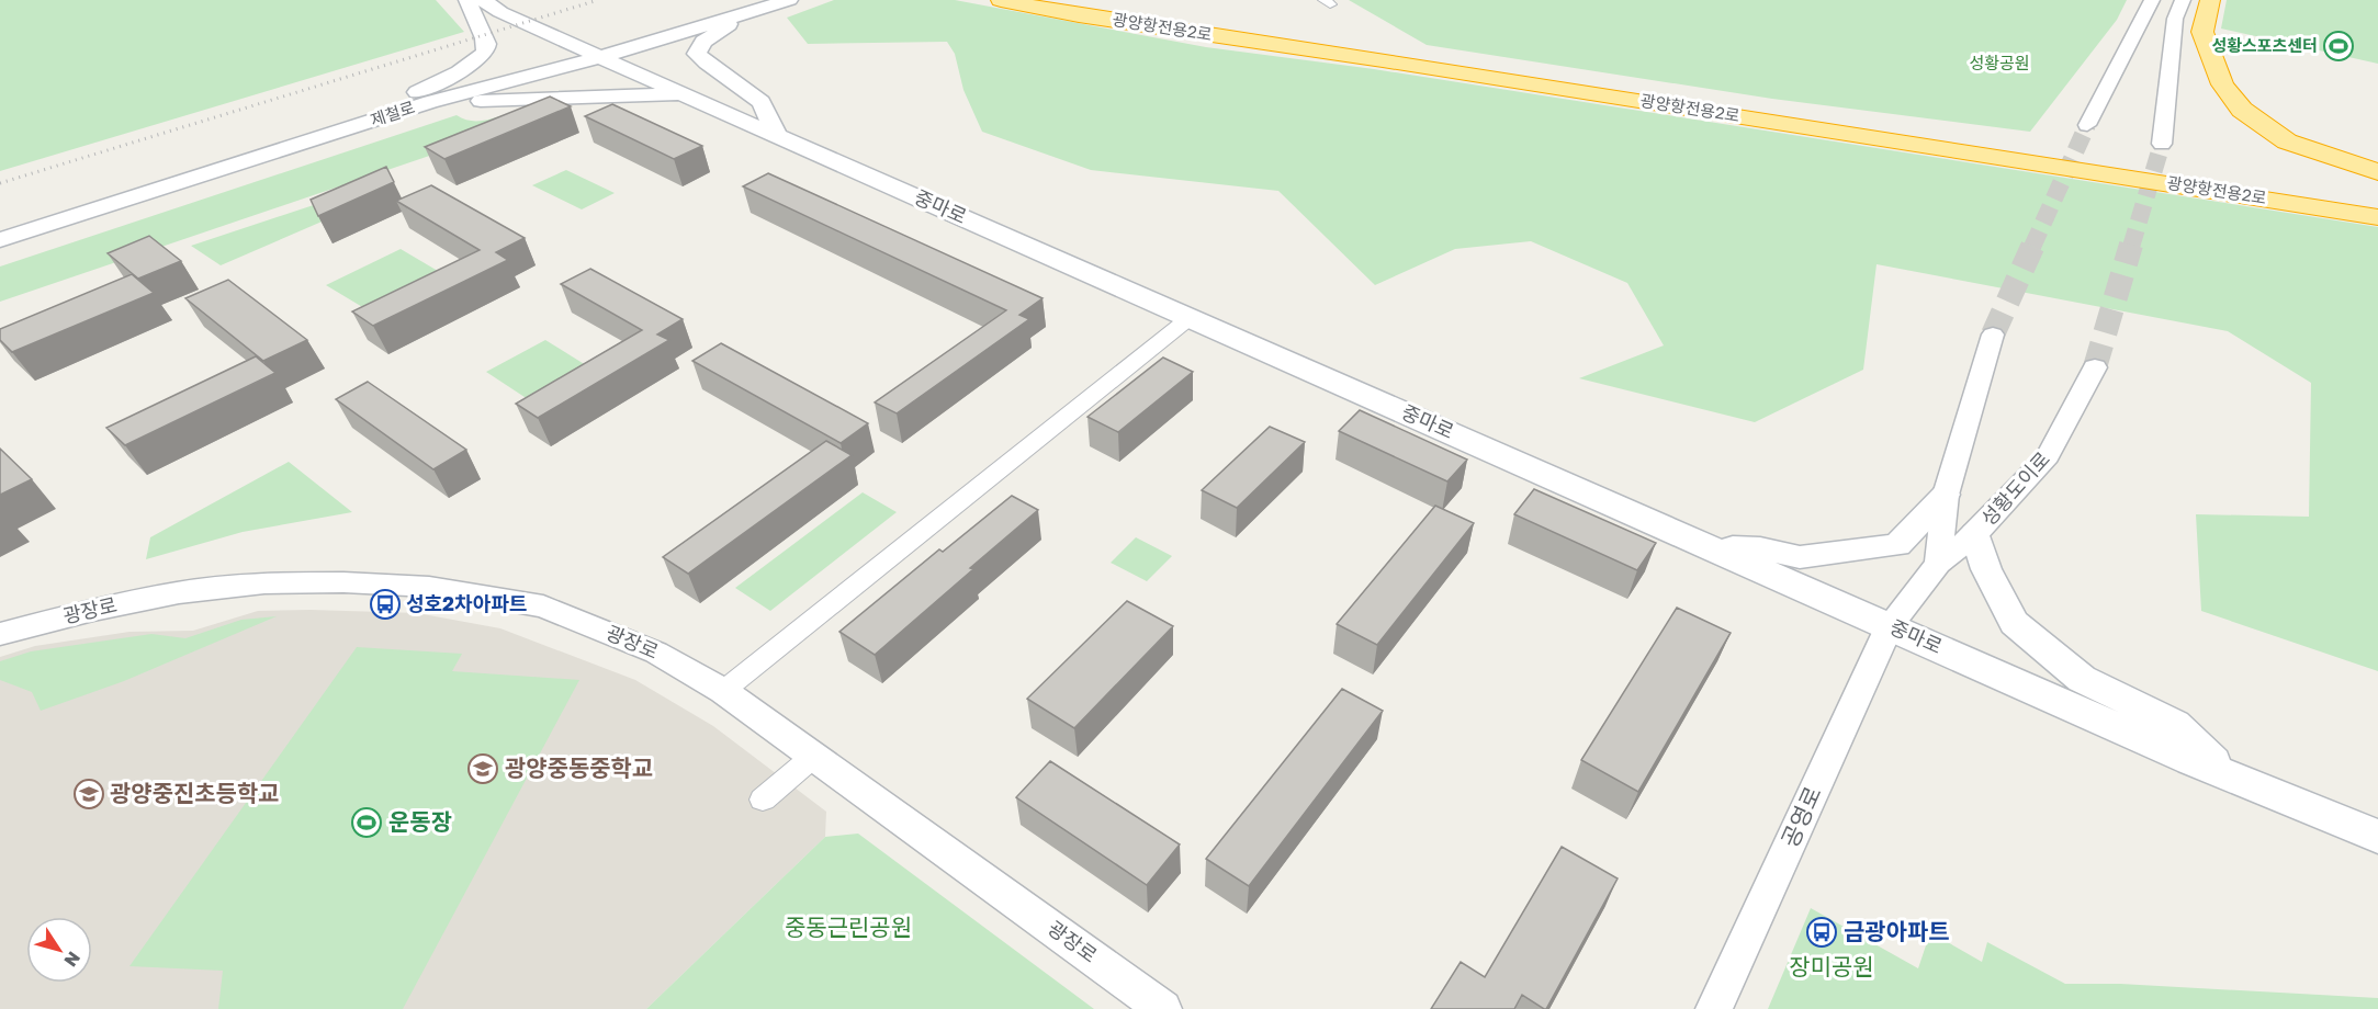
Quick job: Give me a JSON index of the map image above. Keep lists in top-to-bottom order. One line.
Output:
{"streets":{"highway":["광양항전용2로"],"main road":["제철로","중마로"],"street":["성황도이로","광장로","공영로"]},"crossings":[["제철로","중마로"],["중마로","성황도이로"],["중마로","공영로"],["성황도이로","공영로"]],"parks":["성황공원","중동근린공원","장미공원"],"places":{"sports":["성황스포츠센터","운동장"],"bus stop":["성호2차아파트","금광아파트"],"school or university":["광양중동중학교","광양중진초등학교"]},"north":"bottom right"}
